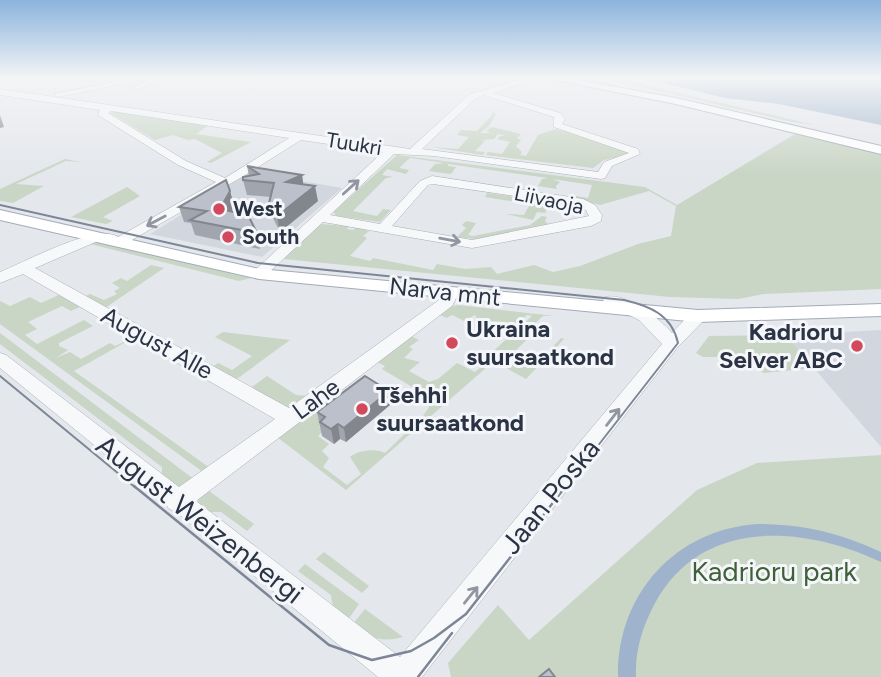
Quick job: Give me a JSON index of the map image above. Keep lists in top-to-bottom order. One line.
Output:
{"streets":{"main road":["Narva mnt"],"street":["Tuukri","Liivaoja","August Alle","Lahe","Jaan Poska","August Weizenbergi"]},"crossings":[["Narva mnt","Lahe"],["Narva mnt","Jaan Poska"],["August Alle","Lahe"],["Lahe","August Weizenbergi"],["Jaan Poska","August Weizenbergi"]],"one_way":["Jaan Poska"],"parks":["Kadrioru park"],"places":["West","South","Ukraina suursaatkond","Kadrioru Selver ABC","Tšehhi suursaatkond"]}
